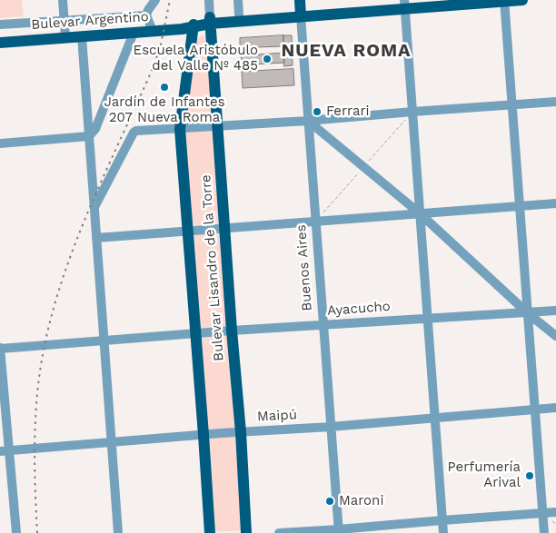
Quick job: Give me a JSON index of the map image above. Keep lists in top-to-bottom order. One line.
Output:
{"streets":{"main road":["Bulevar Argentino","Bulevar Lisandro de la Torre"],"street":["Buenos Aires","Ayacucho","Maipú"]},"crossings":[["Bulevar Argentino","Bulevar Lisandro de la Torre"],["Bulevar Argentino","Buenos Aires"],["Bulevar Lisandro de la Torre","Ayacucho"],["Bulevar Lisandro de la Torre","Maipú"],["Buenos Aires","Ayacucho"],["Buenos Aires","Maipú"]],"districts":["NUEVA ROMA"],"places":["Escuela Aristóbulo del Valle Nº 485","Jardín de Infantes 207 Nueva Roma","Ferrari","Perfumería Arival","Maroni"]}
